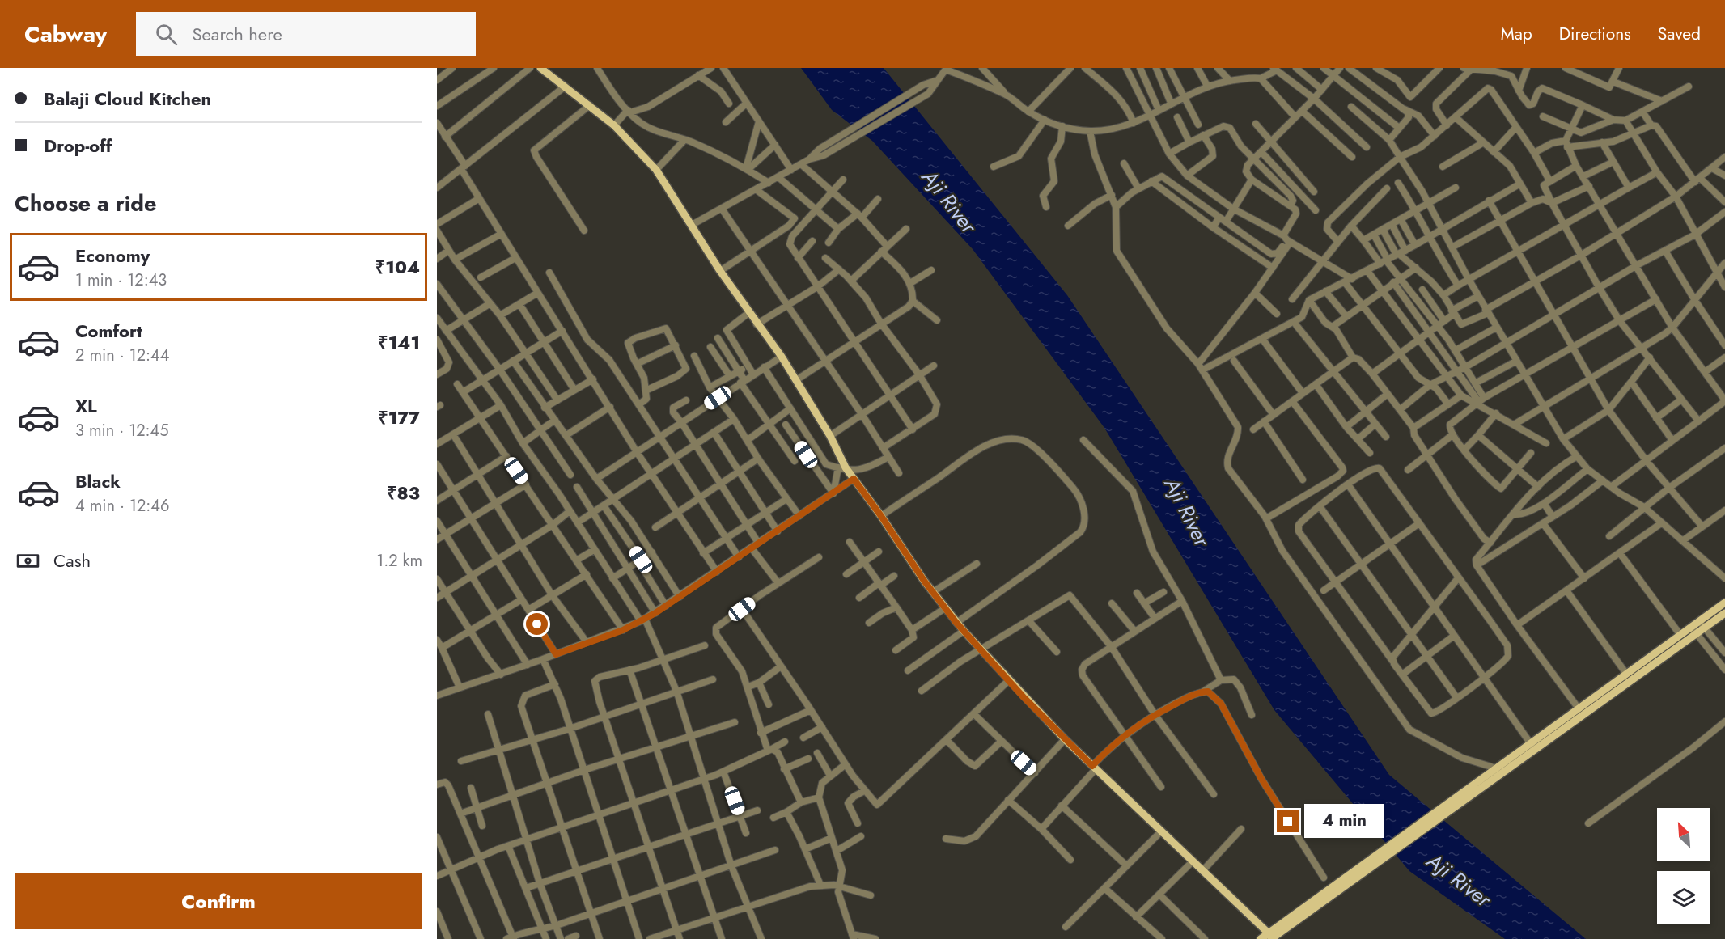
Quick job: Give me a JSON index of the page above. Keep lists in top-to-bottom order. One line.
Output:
{"water":["Aji River"],"north":"top left","page":{"header":"Cabway","search":"Search here","nav":["Map","Directions","Saved"],"banner":["Balaji Cloud Kitchen","Drop-off"],"heading":"Choose a ride","list":[{"name":"Economy","note":"1 min · 12:43","value":"₹104"},{"name":"Comfort","note":"2 min · 12:44","value":"₹141"},{"name":"XL","note":"3 min · 12:45","value":"₹177"},{"name":"Black","note":"4 min · 12:46","value":"₹83"}],"pay":["Cash","1.2 km"],"bubble":"4 min","buttons":"Confirm"}}
